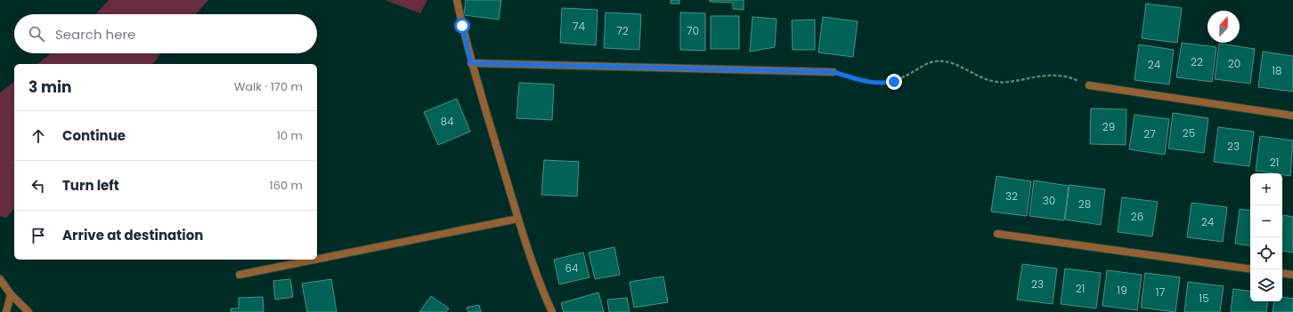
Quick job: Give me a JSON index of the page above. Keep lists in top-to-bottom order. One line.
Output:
{"house_numbers":["74","72","70","22","20","24","18","84","29","25","27","23","21","32","30","28","26","24","64","23","21","19","17","15"],"north":"top","page":{"search":"Search here","heading":["3 min","Walk · 170 m"],"list":[["Continue","10 m"],["Turn left","160 m"],"Arrive at destination"],"map_buttons":["+","−"]}}
